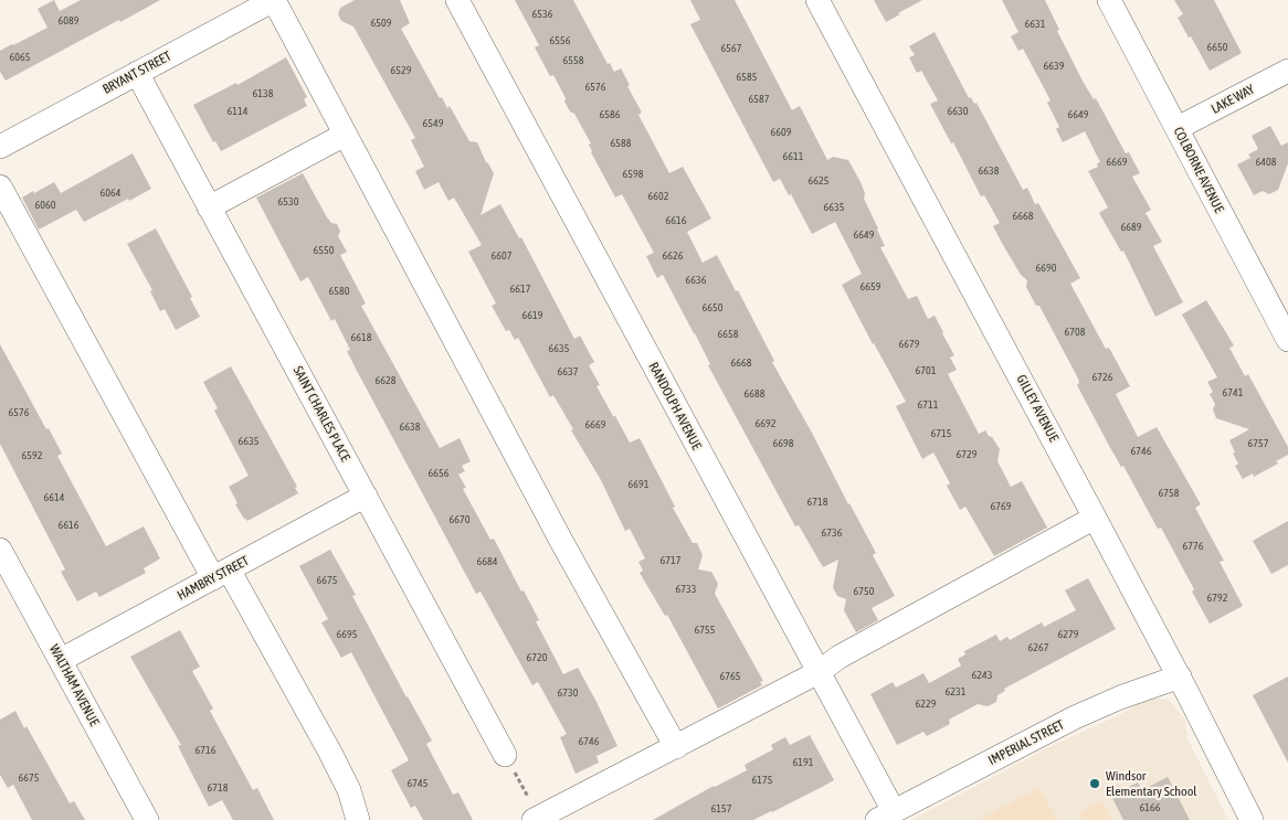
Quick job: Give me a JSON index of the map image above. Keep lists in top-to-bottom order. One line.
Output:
{"streets":{"street":["BRYANT STREET","LAKE WAY","COLBORNE AVENUE","RANDOLPH AVENUE","GILLEY AVENUE","SAINT CHARLES PLACE","HAMBRY STREET","WALTHAM AVENUE","IMPERIAL STREET"]},"crossings":[["BRYANT STREET","SAINT CHARLES PLACE"],["LAKE WAY","COLBORNE AVENUE"],["RANDOLPH AVENUE","IMPERIAL STREET"],["GILLEY AVENUE","IMPERIAL STREET"],["SAINT CHARLES PLACE","HAMBRY STREET"],["HAMBRY STREET","WALTHAM AVENUE"]],"places":["Windsor Elementary School"],"house_numbers":["6536","6089","6509","6631","6556","6650","6567","6065","6558","6639","6529","6585","6576","6138","6587","6114","6630","6586","6649","6549","6609","6588","6611","6669","6408","6638","6598","6625","6064","6602","6530","6060","6635","6668","6616","6689","6649","6550","6607","6626","6690","6636","6659","6617","6580","6650","6619","6708","6658","6618","6679","6635","6668","6701","6637","6726","6628","6741","6688","6711","6576","6692","6669","6638","6715","6635","6698","6757","6746","6729","6592","6656","6691","6758","6614","6718","6769","6670","6616","6736","6776","6717","6684","6675","6733","6750","6792","6755","6695","6279","6267","6720","6243","6765","6231","6730","6229","6746","6716","6191","6675","6175","6745","6718","6166","6157"]}
